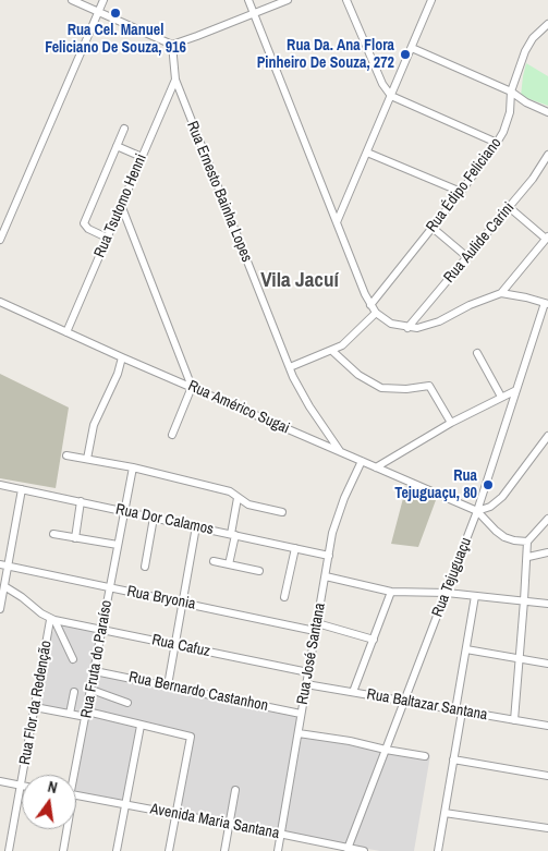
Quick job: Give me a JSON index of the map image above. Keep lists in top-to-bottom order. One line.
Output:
{"streets":{"street":["Rua Édipo Feliciano","Rua Ernesto Bainha Lopes","Rua Tsutomo Henni","Rua Aulide Carini","Rua Américo Sugai","Rua Dor Calamos","Rua Tejuguaçu","Rua Bryonia","Rua Cafuz","Rua José Santana","Rua Fruta do Paraíso","Rua Bernardo Castanhon","Rua Flor da Redenção","Rua Baltazar Santana","Avenida Maria Santana"]},"crossings":[["Rua Ernesto Bainha Lopes","Rua Tsutomo Henni"],["Rua Ernesto Bainha Lopes","Rua Américo Sugai"],["Rua Tsutomo Henni","Rua Américo Sugai"],["Rua Américo Sugai","Rua Tejuguaçu"],["Rua Américo Sugai","Rua José Santana"],["Rua Dor Calamos","Rua José Santana"],["Rua Dor Calamos","Rua Fruta do Paraíso"],["Rua Tejuguaçu","Rua Baltazar Santana"],["Rua Tejuguaçu","Avenida Maria Santana"],["Rua Bryonia","Rua José Santana"],["Rua Bryonia","Rua Fruta do Paraíso"],["Rua Cafuz","Rua José Santana"],["Rua Cafuz","Rua Fruta do Paraíso"],["Rua Cafuz","Rua Flor da Redenção"],["Rua José Santana","Rua Bernardo Castanhon"],["Rua José Santana","Rua Baltazar Santana"],["Rua José Santana","Avenida Maria Santana"],["Rua Fruta do Paraíso","Rua Bernardo Castanhon"]],"districts":["Vila Jacuí"],"places":["Rua Cel. Manuel Feliciano De Souza, 916","Rua Da. Ana Flora Pinheiro De Souza, 272","Rua Tejuguaçu, 80"],"north":"top"}
